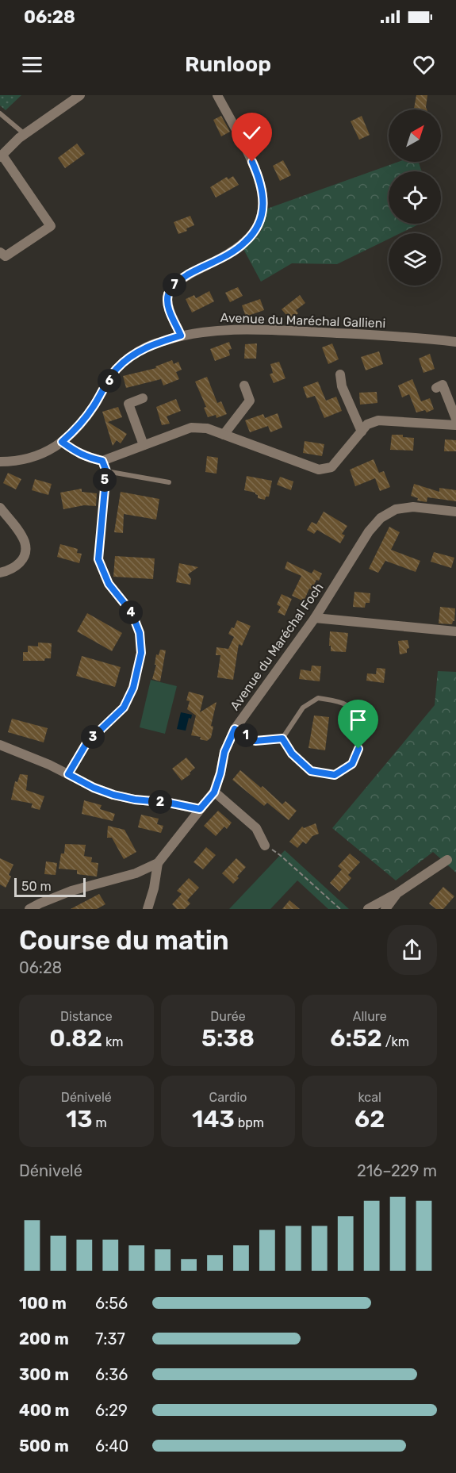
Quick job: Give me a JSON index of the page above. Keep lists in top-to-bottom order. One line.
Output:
{"streets":{"street":["Avenue du Maréchal Gallieni","Avenue du Maréchal Foch"]},"scale_bar":"50 m","north":"top right","page":{"status":"06:28","header":"Runloop","pins":["7","6","5","4","1","3","2"],"scale":"50 m","heading":["Course du matin","06:28"],"stats":[["Distance","0.82 km"],["Durée","5:38"],["Allure","6:52 /km"],["Dénivelé","13 m"],["Cardio","143 bpm"],["kcal","62"]],"chart":["Dénivelé","216–229 m"],"list":[{"name":"100 m","note":"6:56"},{"name":"200 m","note":"7:37"},{"name":"300 m","note":"6:36"},{"name":"400 m","note":"6:29"},{"name":"500 m","note":"6:40"}]}}
